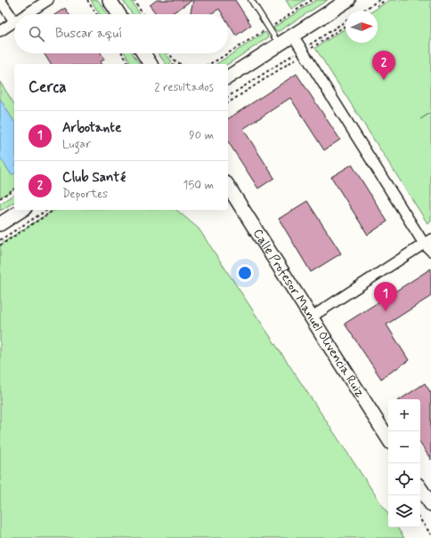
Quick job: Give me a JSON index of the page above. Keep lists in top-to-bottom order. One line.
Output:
{"streets":{"street":["Calle Profesor Manuel Olivencia Ruiz"]},"north":"right","page":{"search":"Buscar aquí","pins":["2","1"],"heading":["Cerca","2 resultados"],"list":[{"mark":"1","name":"Arbotante","note":"Lugar","value":"90 m"},{"mark":"2","name":"Club Santé","note":"Deportes","value":"150 m"}],"map_buttons":["+","−"]}}
